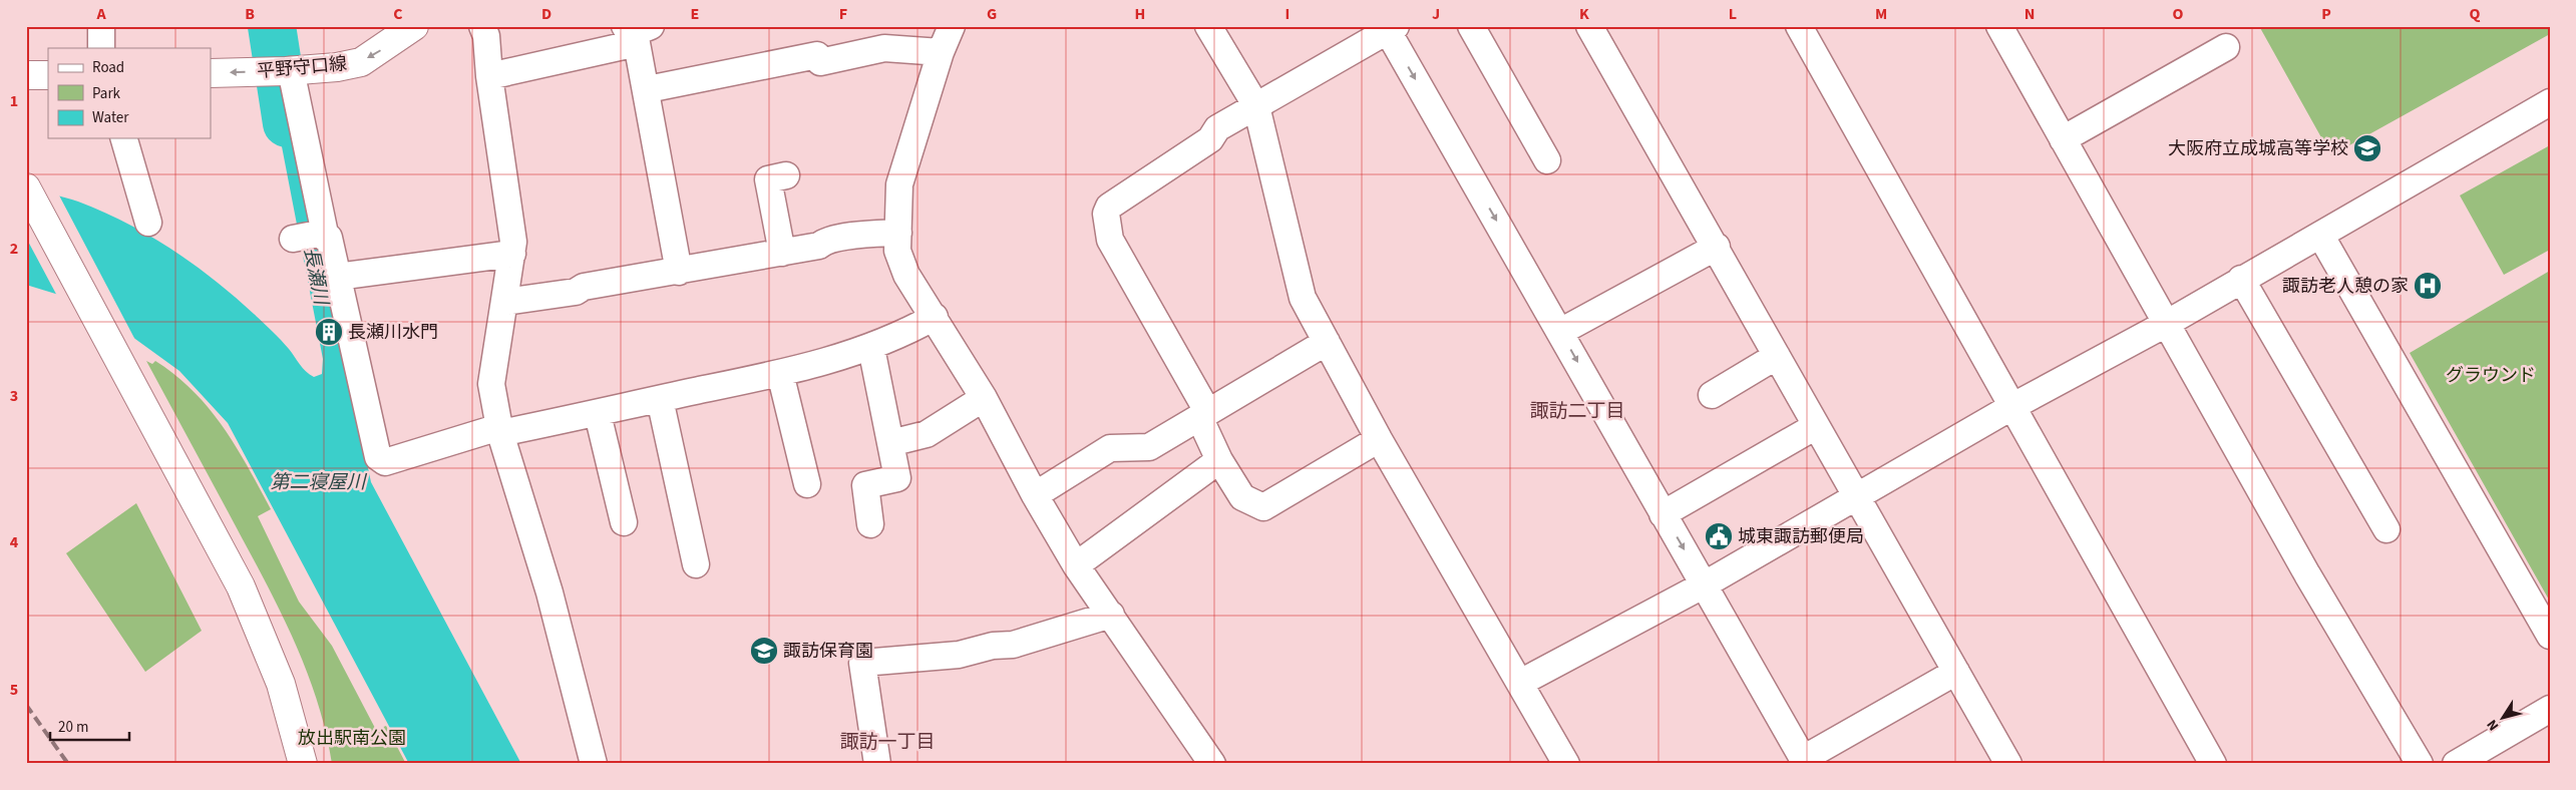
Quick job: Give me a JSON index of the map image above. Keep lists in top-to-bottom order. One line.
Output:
{"streets":{"street":["平野守口線"]},"districts":["諏訪二丁目","諏訪一丁目"],"water":["長瀬川","第二寝屋川"],"parks":["グラウンド","放出駅南公園"],"places":{"school or university":["大阪府立成城高等学校","諏訪保育園"],"hospital":["諏訪老人憩の家"],"building":["長瀬川水門"],"public building":["城東諏訪郵便局"]},"legend":["Road","Park","Water"],"scale_bar":"20 m","north":"bottom left","grid":{"columns":["A","B","C","D","E","F","G","H","I","J","K","L","M","N","O","P","Q"],"rows":["1","2","3","4","5"]}}
